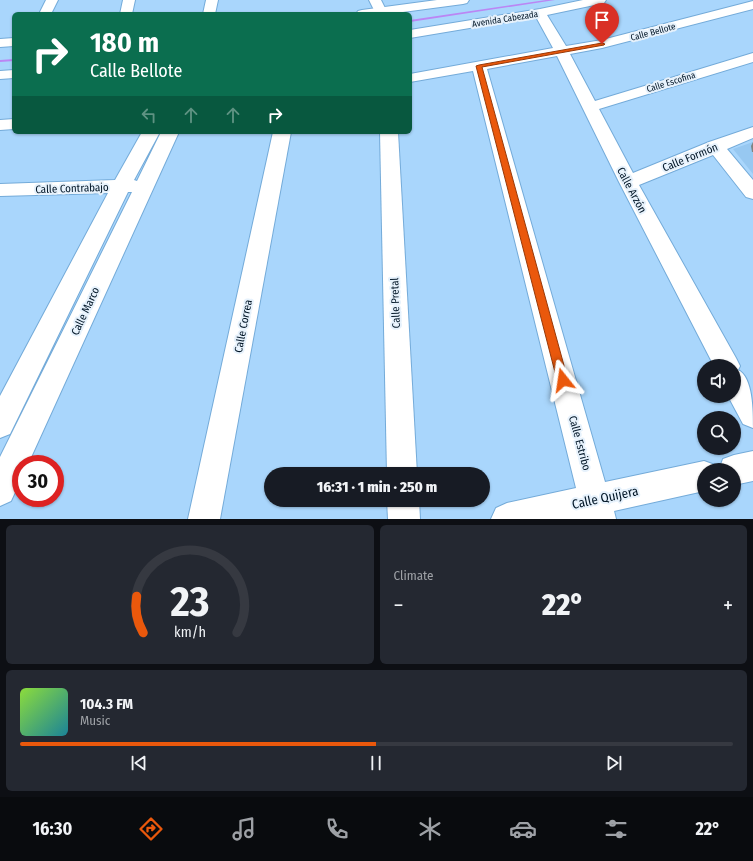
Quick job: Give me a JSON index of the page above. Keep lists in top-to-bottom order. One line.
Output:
{"streets":{"street":["Avenida Cabezada","Calle Bellote","Calle Escofina","Calle Formón","Calle Contrabajo","Calle Arzón","Calle Pretal","Calle Marco","Calle Correa","Calle Estribo","Calle Quijera"]},"crossings":[["Avenida Cabezada","Calle Arzón"],["Calle Bellote","Calle Arzón"],["Calle Bellote","Calle Estribo"],["Calle Escofina","Calle Arzón"],["Calle Formón","Calle Arzón"],["Calle Contrabajo","Calle Marco"],["Calle Estribo","Calle Quijera"]],"page":{"turn":["180 m","Calle Bellote"],"limit":"30","trip":"16:31 · 1 min · 250 m","tile":"Climate","heat":["−","22°","+"],"song":["104.3 FM","Music"],"tabs":["16:30","22°"],"gauge":["23","km/h"]}}
